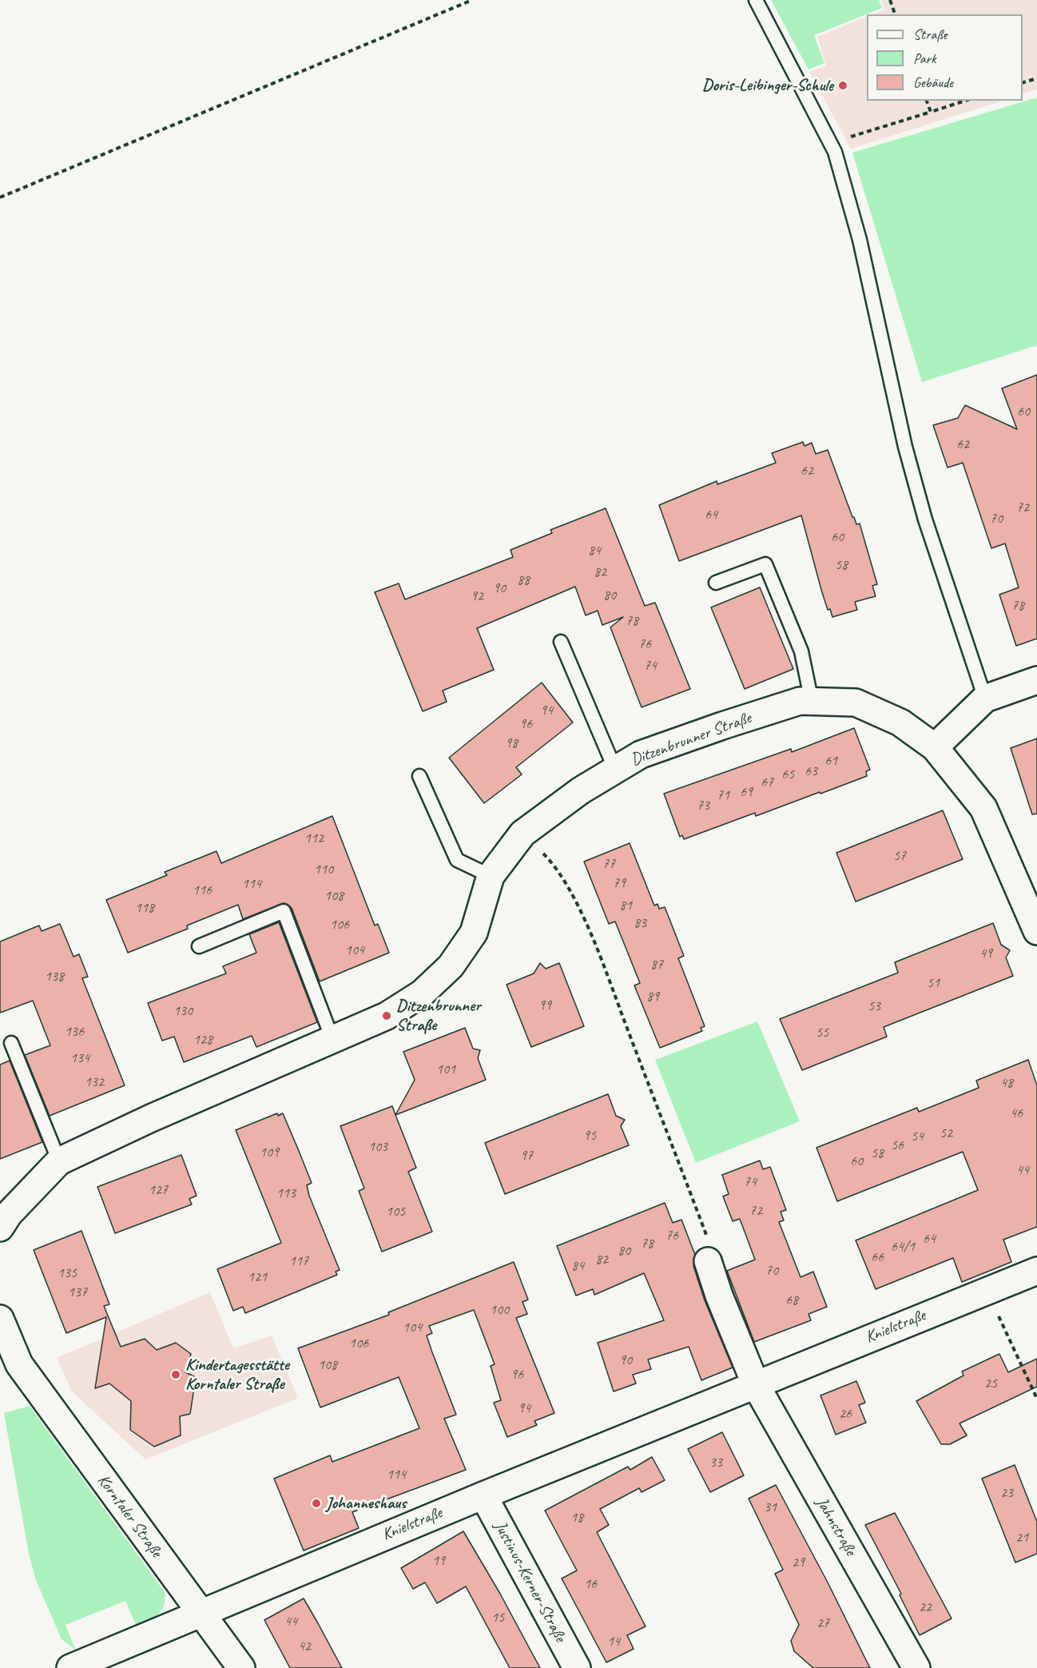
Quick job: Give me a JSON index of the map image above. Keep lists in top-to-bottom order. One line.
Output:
{"streets":{"street":["Ditzenbrunner Straße","Knielstraße","Korntaler Straße","Jahnstraße","Justinus-Kerner-Straße"]},"crossings":[["Knielstraße","Korntaler Straße"],["Knielstraße","Jahnstraße"],["Knielstraße","Justinus-Kerner-Straße"]],"places":["Doris-Leibinger-Schule","Ditzenbrunner Straße","Kindertagesstätte Korntaler Straße","Johanneshaus"],"house_numbers":["60","62","62","72","64","70","60","84","58","82","88","90","80","92","78","78","76","74","94","96","98","61","63","65","67","69","71","73","112","57","77","110","79","114","116","108","81","118","83","106","104","49","87","138","51","89","99","53","130","136","55","128","134","101","132","48","46","52","95","54","56","103","109","58","97","60","44","74","127","113","72","105","76","64","78","64/1","80","66","82","117","84","70","135","121","137","68","100","104","106","90","108","96","25","94","26","33","114","23","31","18","21","19","29","16","22","15","44","27","14","42"],"legend":["Straße","Park","Gebäude"]}
